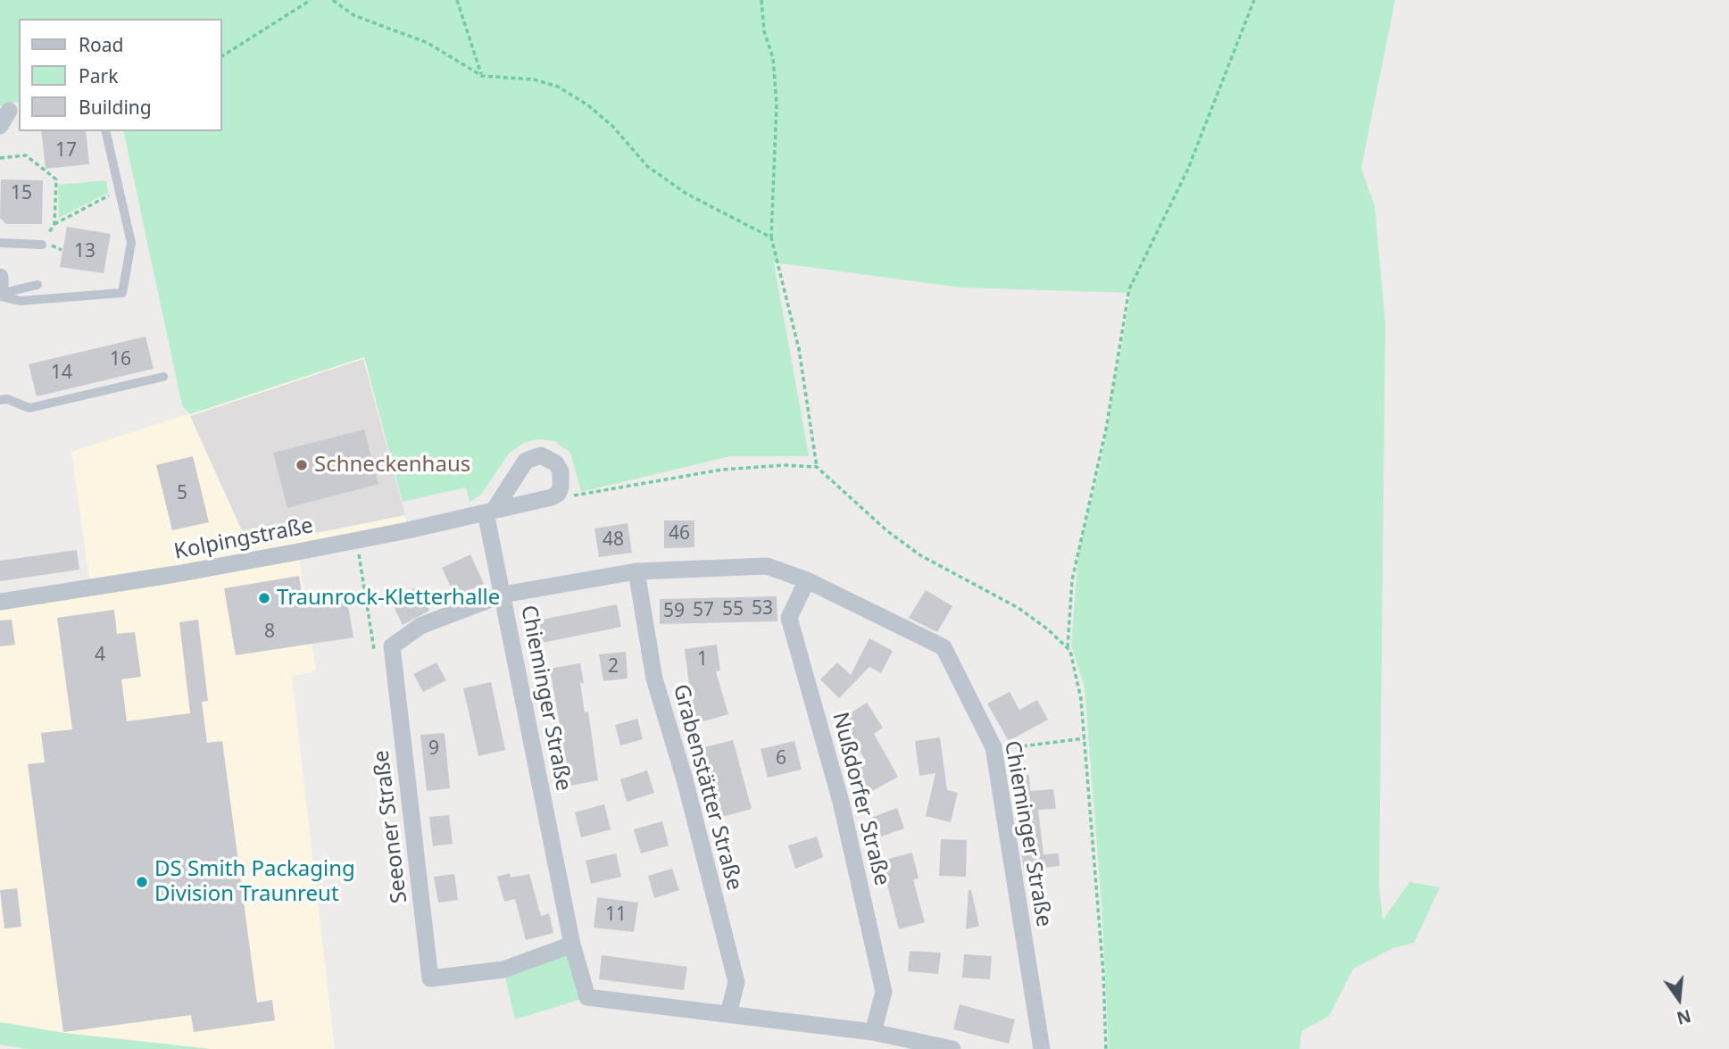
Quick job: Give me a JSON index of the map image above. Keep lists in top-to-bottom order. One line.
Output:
{"streets":{"street":["Kolpingstraße","Chieminger Straße","Grabenstätter Straße","Nußdorfer Straße","Seeoner Straße"]},"crossings":[["Kolpingstraße","Chieminger Straße"],["Chieminger Straße","Grabenstätter Straße"],["Chieminger Straße","Nußdorfer Straße"],["Chieminger Straße","Seeoner Straße"]],"places":["Schneckenhaus","Traunrock-Kletterhalle","DS Smith Packaging Division Traunreut"],"house_numbers":["17","15","13","16","14","5","46","48","53","55","57","59","8","4","1","2","9","6","11"],"legend":["Road","Park","Building"],"north":"bottom"}
